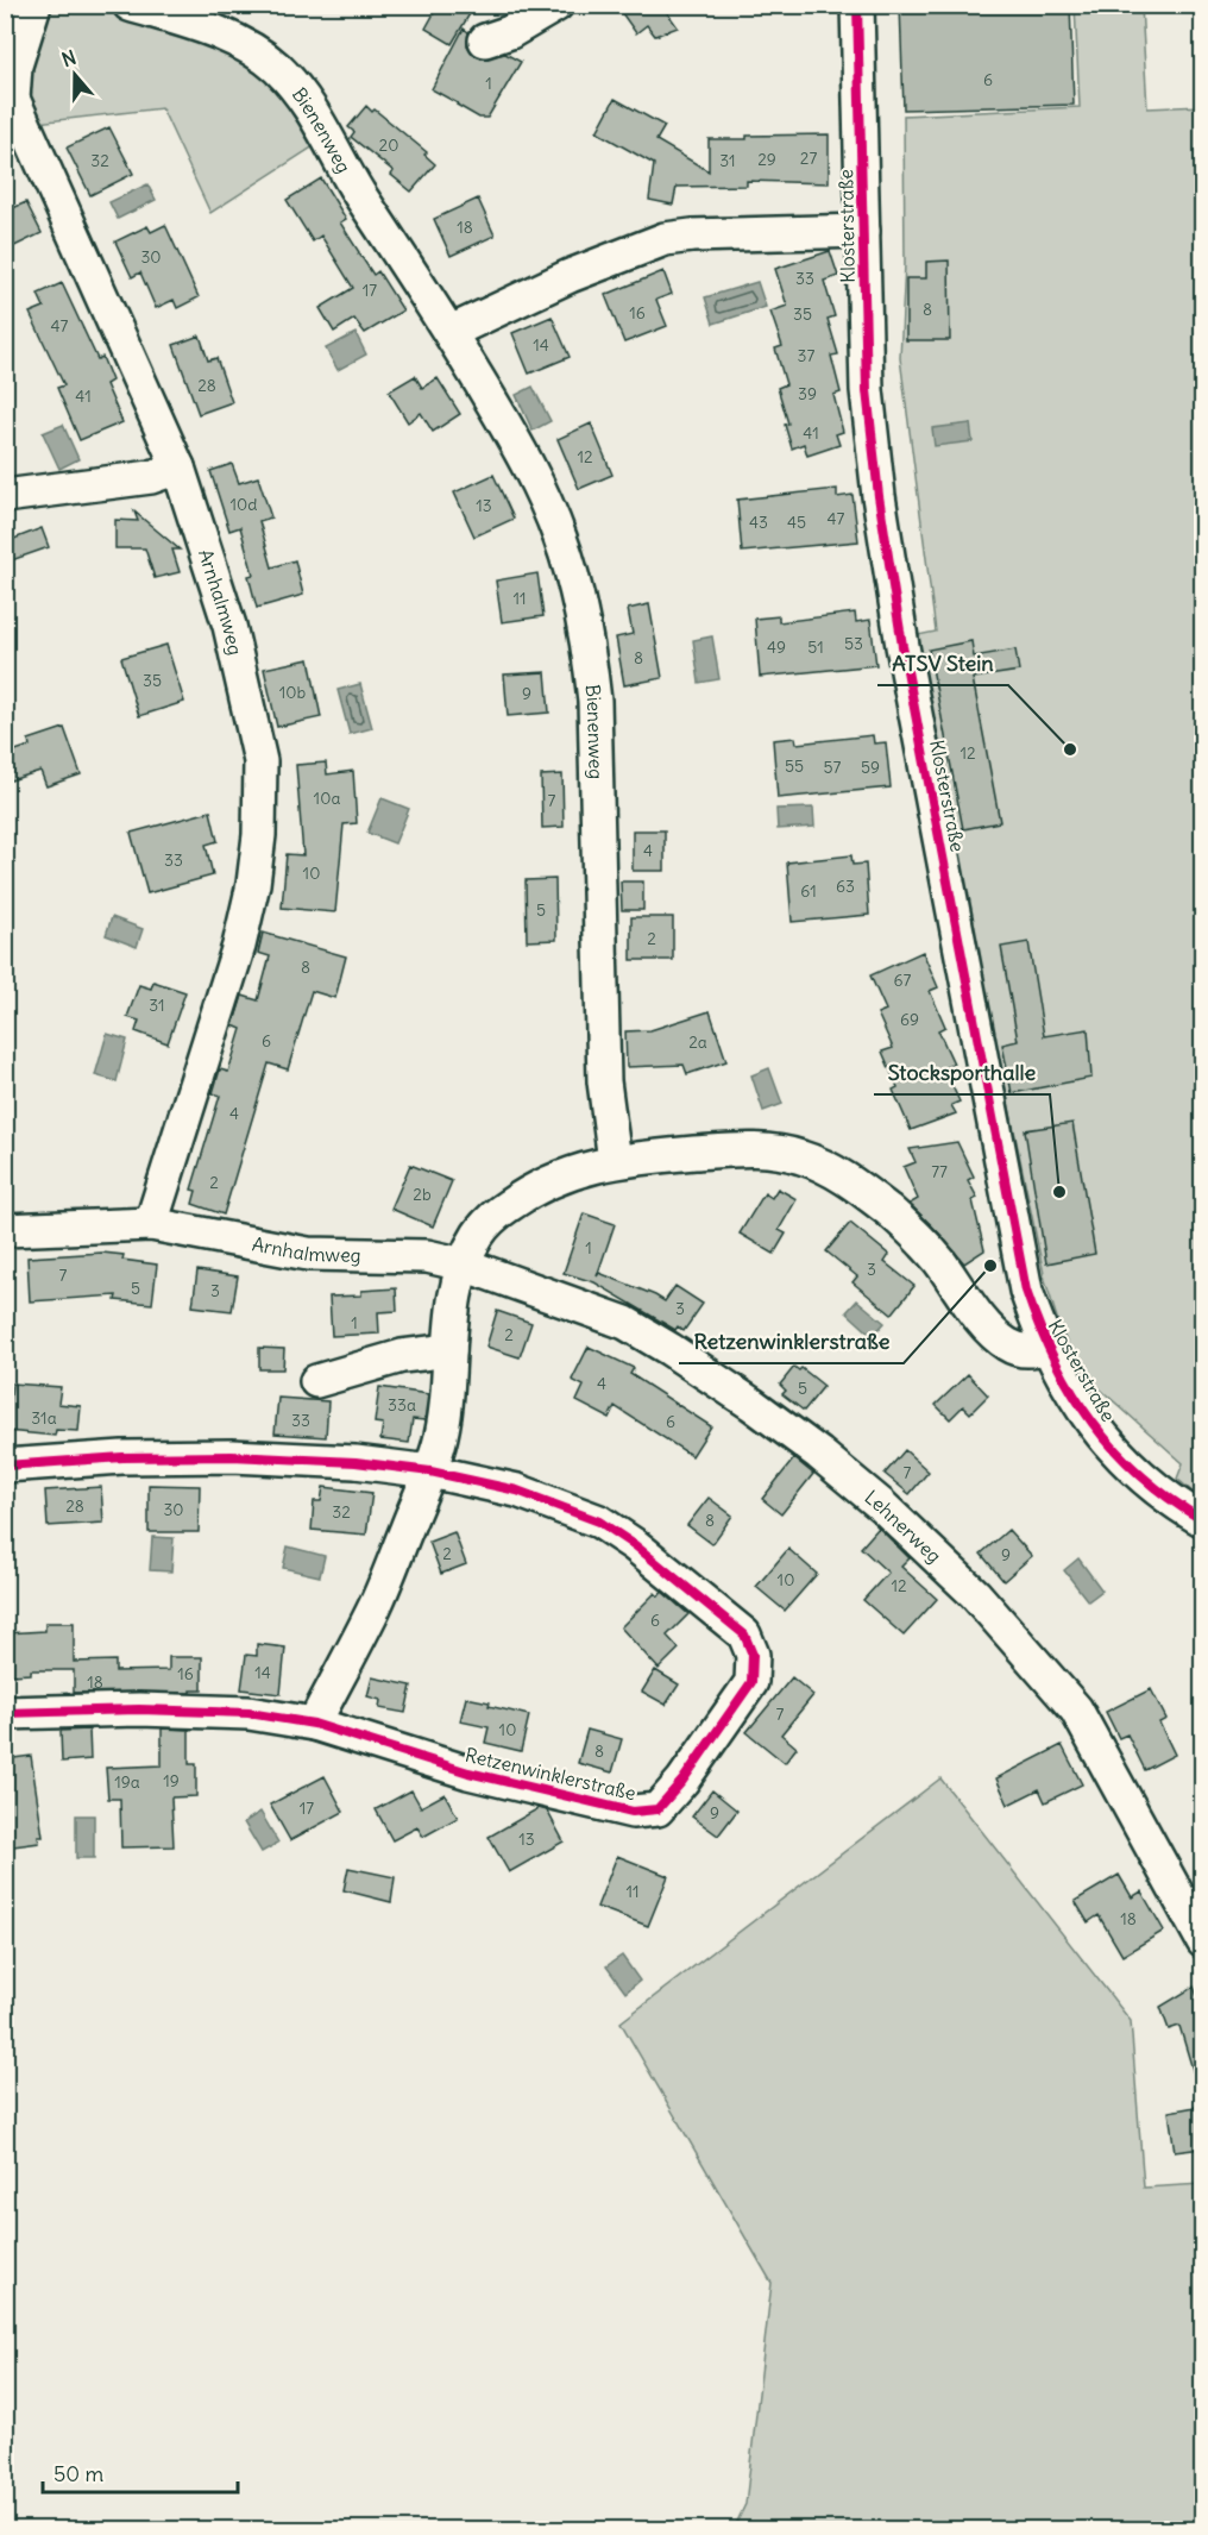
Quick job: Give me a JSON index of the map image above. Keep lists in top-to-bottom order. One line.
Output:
{"streets":{"street":["Bienenweg","Klosterstraße","Arnhalmweg","Lehnerweg","Retzenwinklerstraße"]},"crossings":[["Bienenweg","Klosterstraße"],["Arnhalmweg","Lehnerweg"]],"places":["ATSV Stein","Stocksporthalle","Retzenwinklerstraße"],"house_numbers":["6","1","20","27","29","32","31","18","30","33","17","8","16","35","47","14","37","28","39","41","41","12","10d","13","47","43","45","11","53","49","51","8","35","10b","9","12","55","57","59","10a","7","4","33","10","63","61","5","2","8","67","31","69","6","2a","4","77","2","2b","1","3","7","5","3","3","1","2","4","5","33a","31a","33","6","7","28","30","32","8","2","9","10","12","6","14","16","18","7","10","8","19","19a","17","9","13","11","18"],"scale_bar":"50 m","north":"top"}
